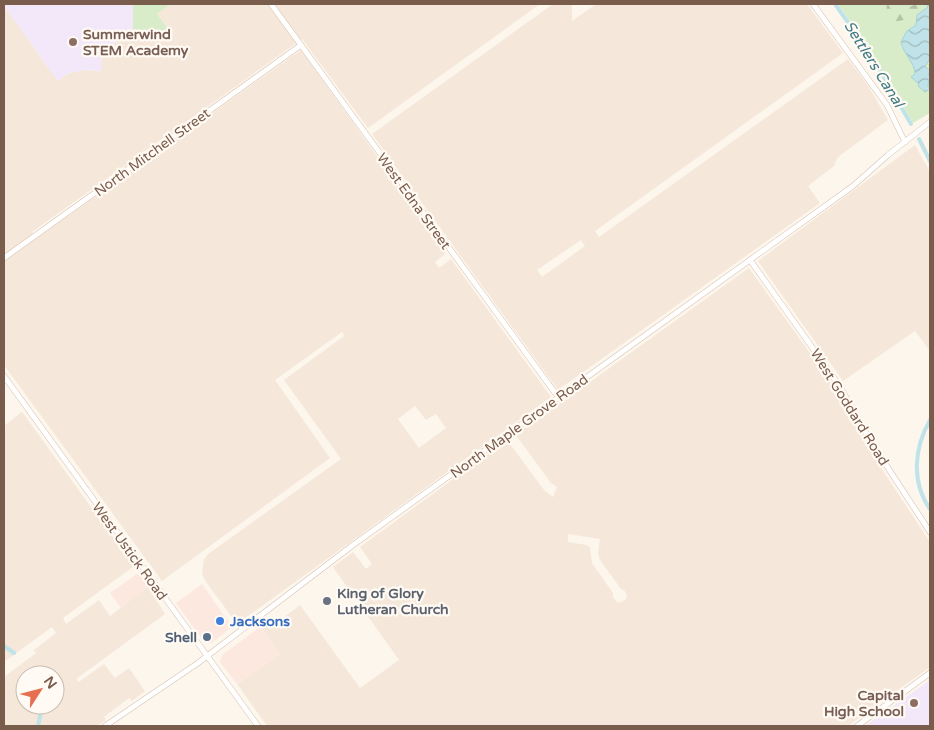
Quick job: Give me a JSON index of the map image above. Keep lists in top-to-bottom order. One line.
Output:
{"streets":{"main road":["North Mitchell Street","West Edna Street","West Goddard Road","North Maple Grove Road","West Ustick Road"]},"crossings":[["North Mitchell Street","West Edna Street"],["West Edna Street","North Maple Grove Road"],["West Goddard Road","North Maple Grove Road"],["North Maple Grove Road","West Ustick Road"]],"water":["Settlers Canal"],"places":["Summerwind STEM Academy","King of Glory Lutheran Church","Jacksons","Shell","Capital High School"],"north":"top right"}
